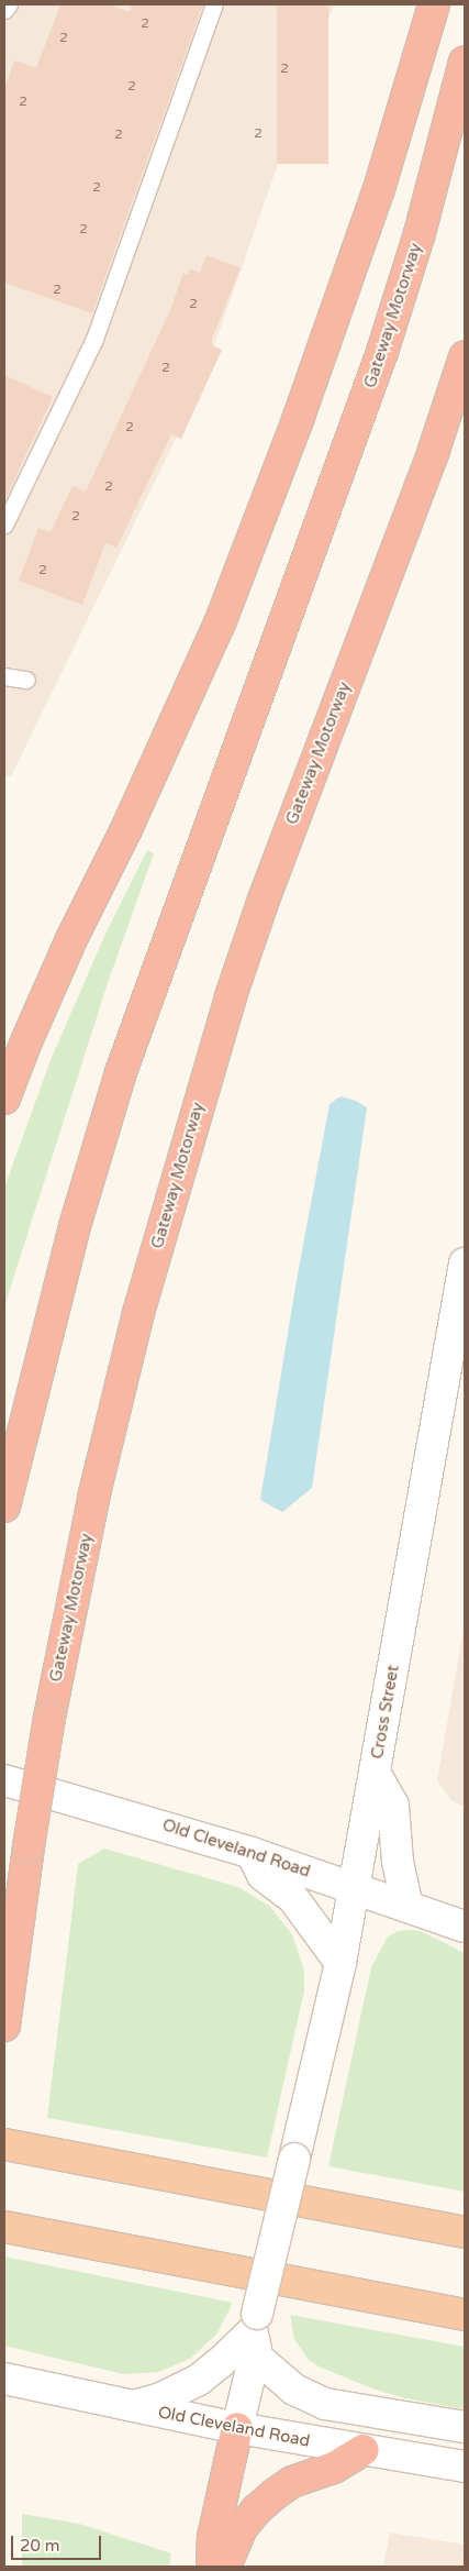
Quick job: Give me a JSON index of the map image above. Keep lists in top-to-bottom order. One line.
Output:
{"streets":{"highway":["Gateway Motorway"],"main road":["Cross Street","Old Cleveland Road"]},"crossings":[["Cross Street","Old Cleveland Road"]],"house_numbers":["2","2","2","2","2","2","2","2","2","2","2","2","2","2","2","2"],"scale_bar":"20 m"}
